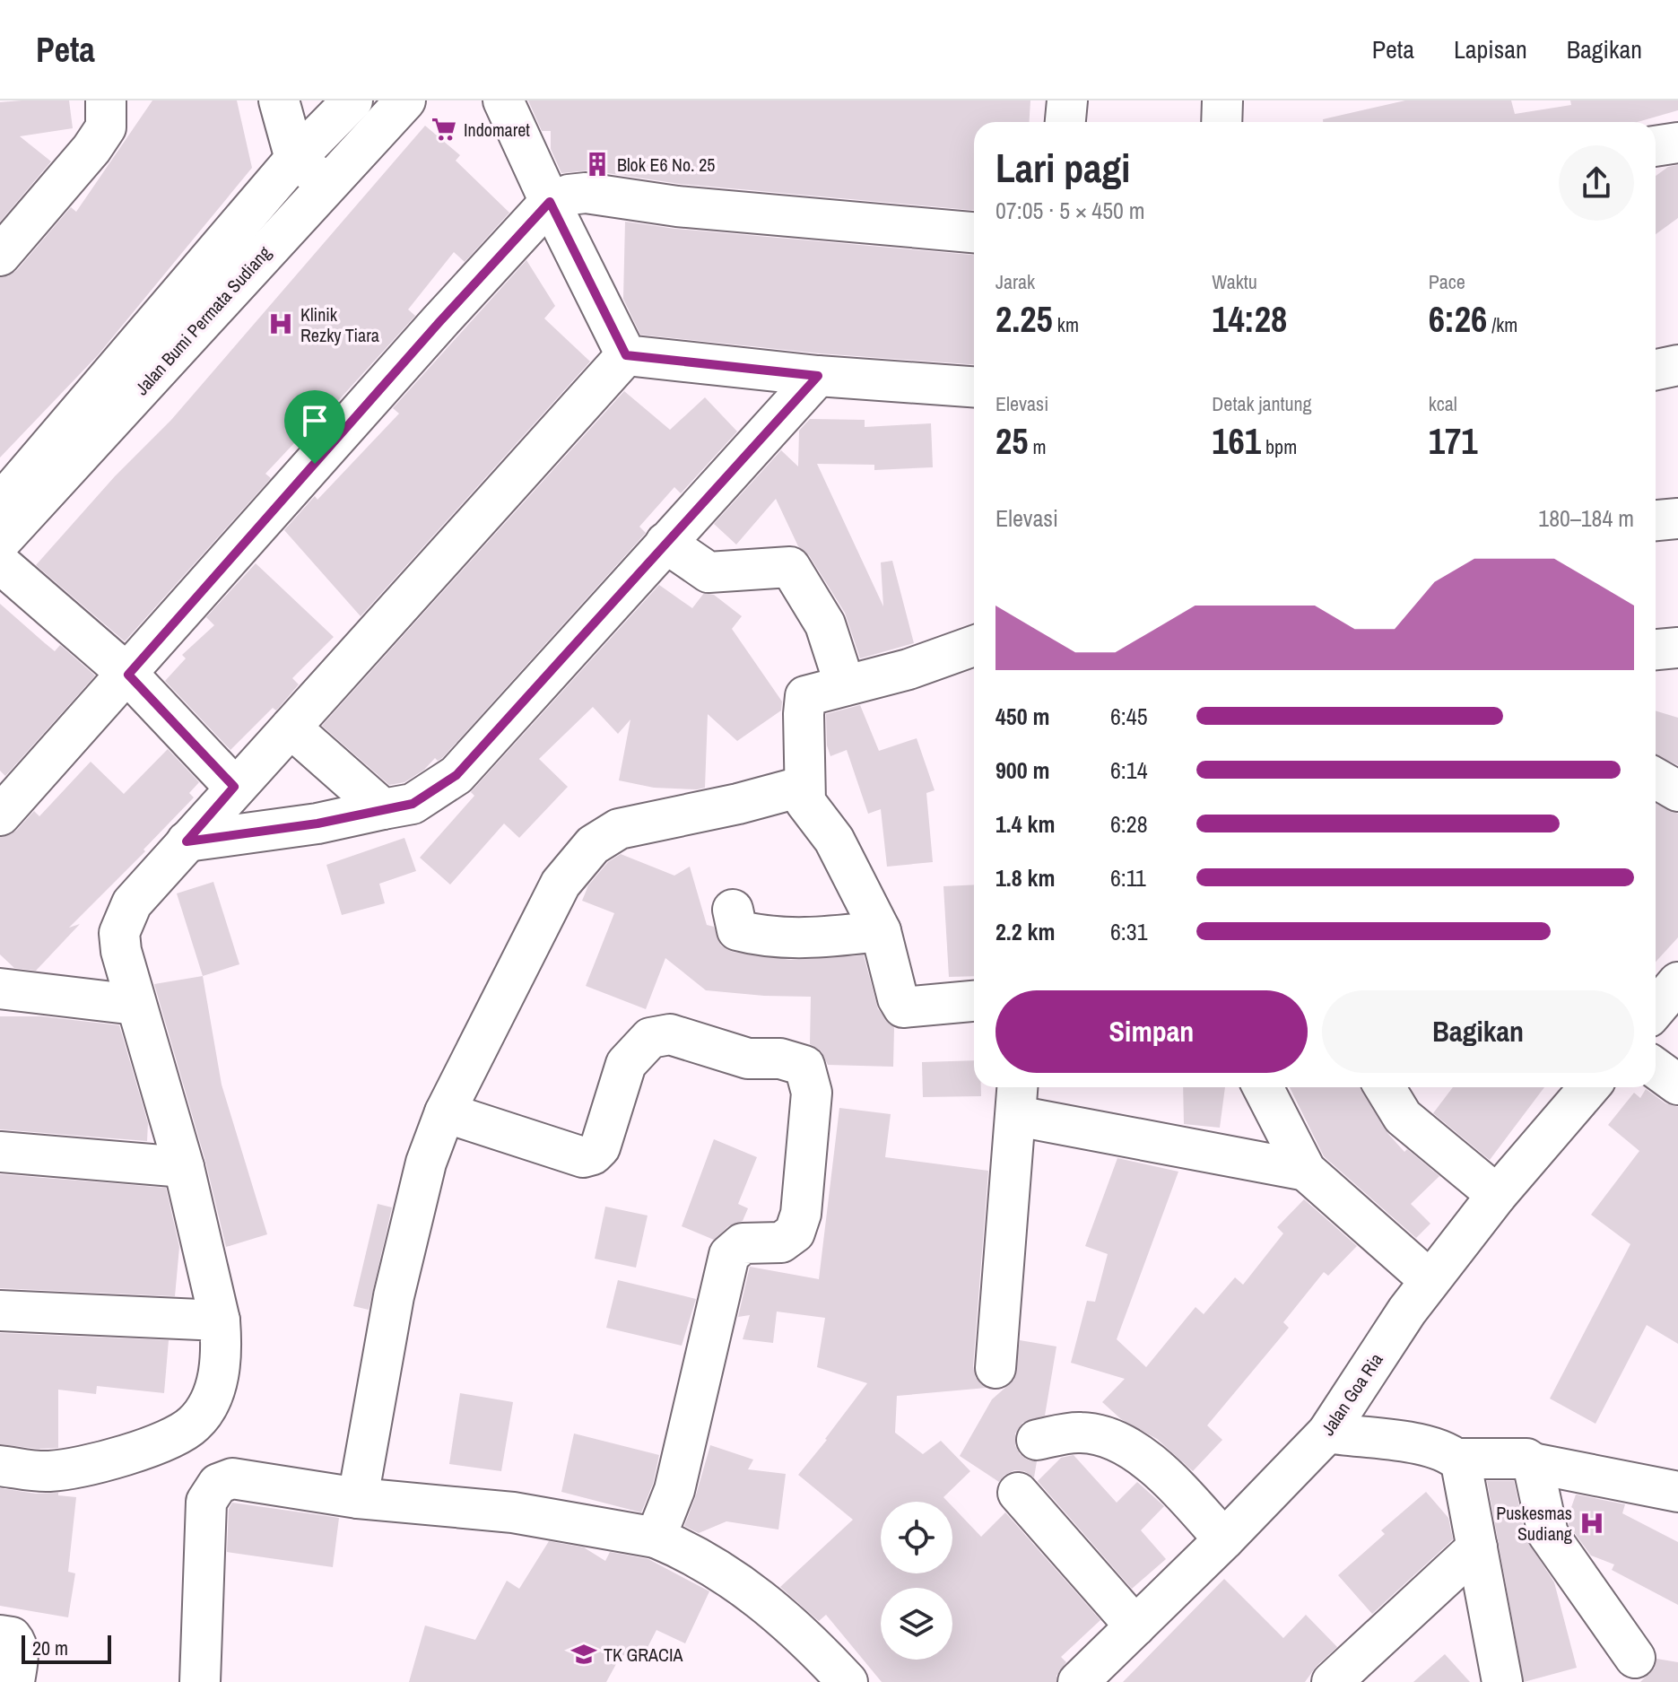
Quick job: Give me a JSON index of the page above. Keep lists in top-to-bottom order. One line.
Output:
{"streets":{"street":["Jalan Bumi Permata Sudiang","Jalan Goa Ria"]},"places":{"supermarket":["Indomaret"],"building":["Blok E6 No. 25"],"hospital":["Klinik Rezky Tiara","Puskesmas Sudiang"],"school or university":["TK GRACIA"]},"scale_bar":"20 m","page":{"header":"Peta","nav":["Peta","Lapisan","Bagikan"],"heading":["Lari pagi","07:05 · 5 × 450 m"],"stats":[["Jarak","2.25 km"],["Waktu","14:28"],["Pace","6:26 /km"],["Elevasi","25 m"],["Detak jantung","161 bpm"],["kcal","171"]],"chart":["Elevasi","180–184 m"],"list":[{"name":"450 m","note":"6:45"},{"name":"900 m","note":"6:14"},{"name":"1.4 km","note":"6:28"},{"name":"1.8 km","note":"6:11"},{"name":"2.2 km","note":"6:31"}],"buttons":["Simpan","Bagikan"],"scale":"20 m"}}
